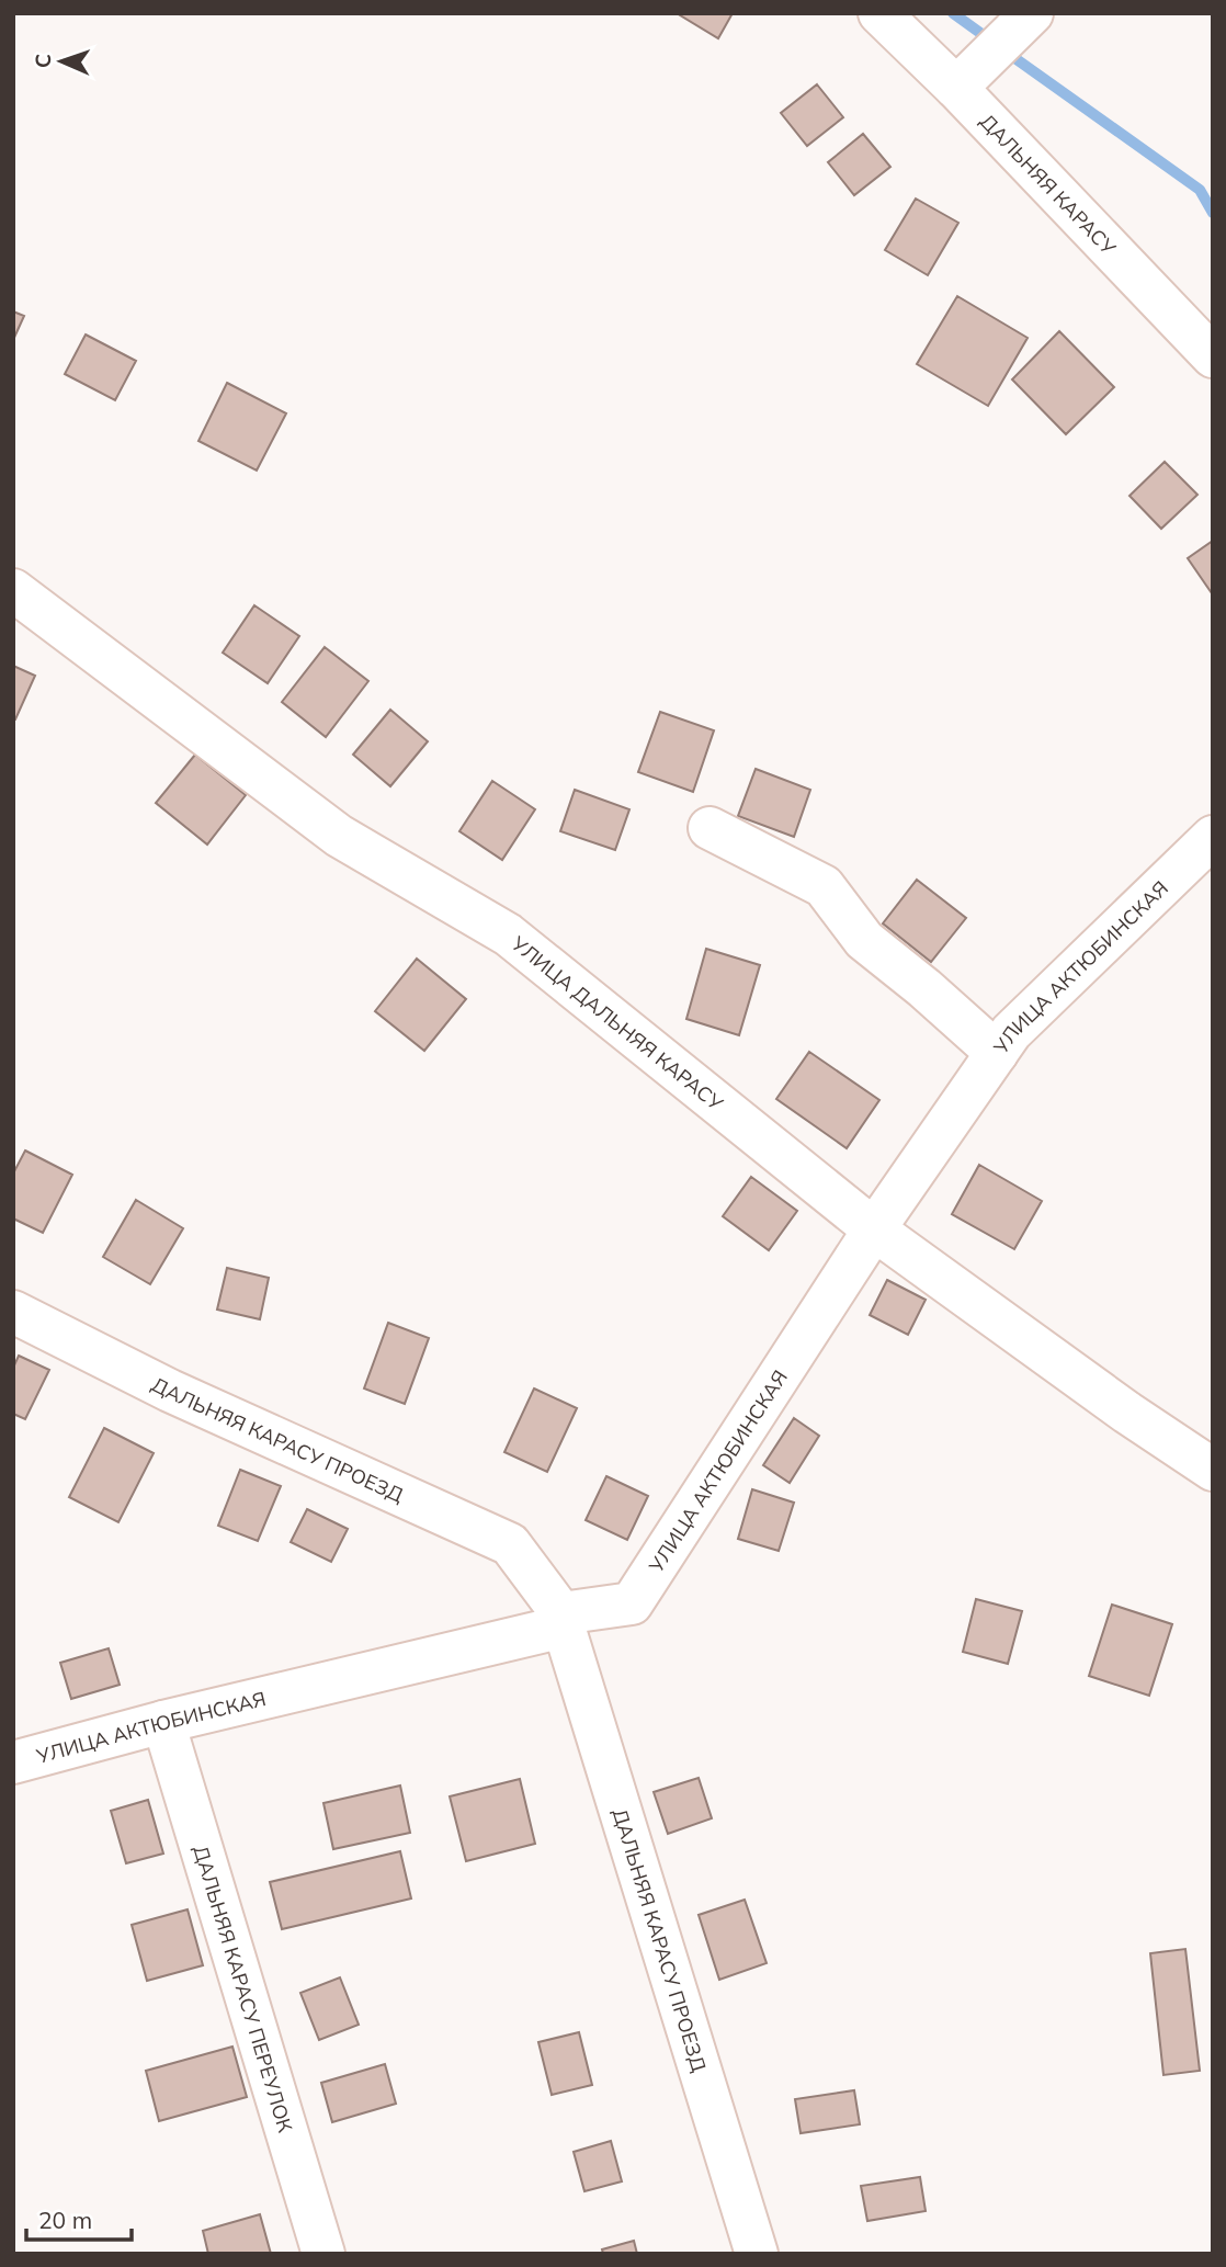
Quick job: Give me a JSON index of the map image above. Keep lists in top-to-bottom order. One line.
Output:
{"streets":{"street":["ДАЛЬНЯЯ КАРАСУ","УЛИЦА АКТЮБИНСКАЯ","УЛИЦА ДАЛЬНЯЯ КАРАСУ","ДАЛЬНЯЯ КАРАСУ ПРОЕЗД","ДАЛЬНЯЯ КАРАСУ ПЕРЕУЛОК"]},"crossings":[["УЛИЦА АКТЮБИНСКАЯ","УЛИЦА ДАЛЬНЯЯ КАРАСУ"],["УЛИЦА АКТЮБИНСКАЯ","ДАЛЬНЯЯ КАРАСУ ПРОЕЗД"],["УЛИЦА АКТЮБИНСКАЯ","ДАЛЬНЯЯ КАРАСУ ПЕРЕУЛОК"]],"scale_bar":"20 m","north":"left"}
